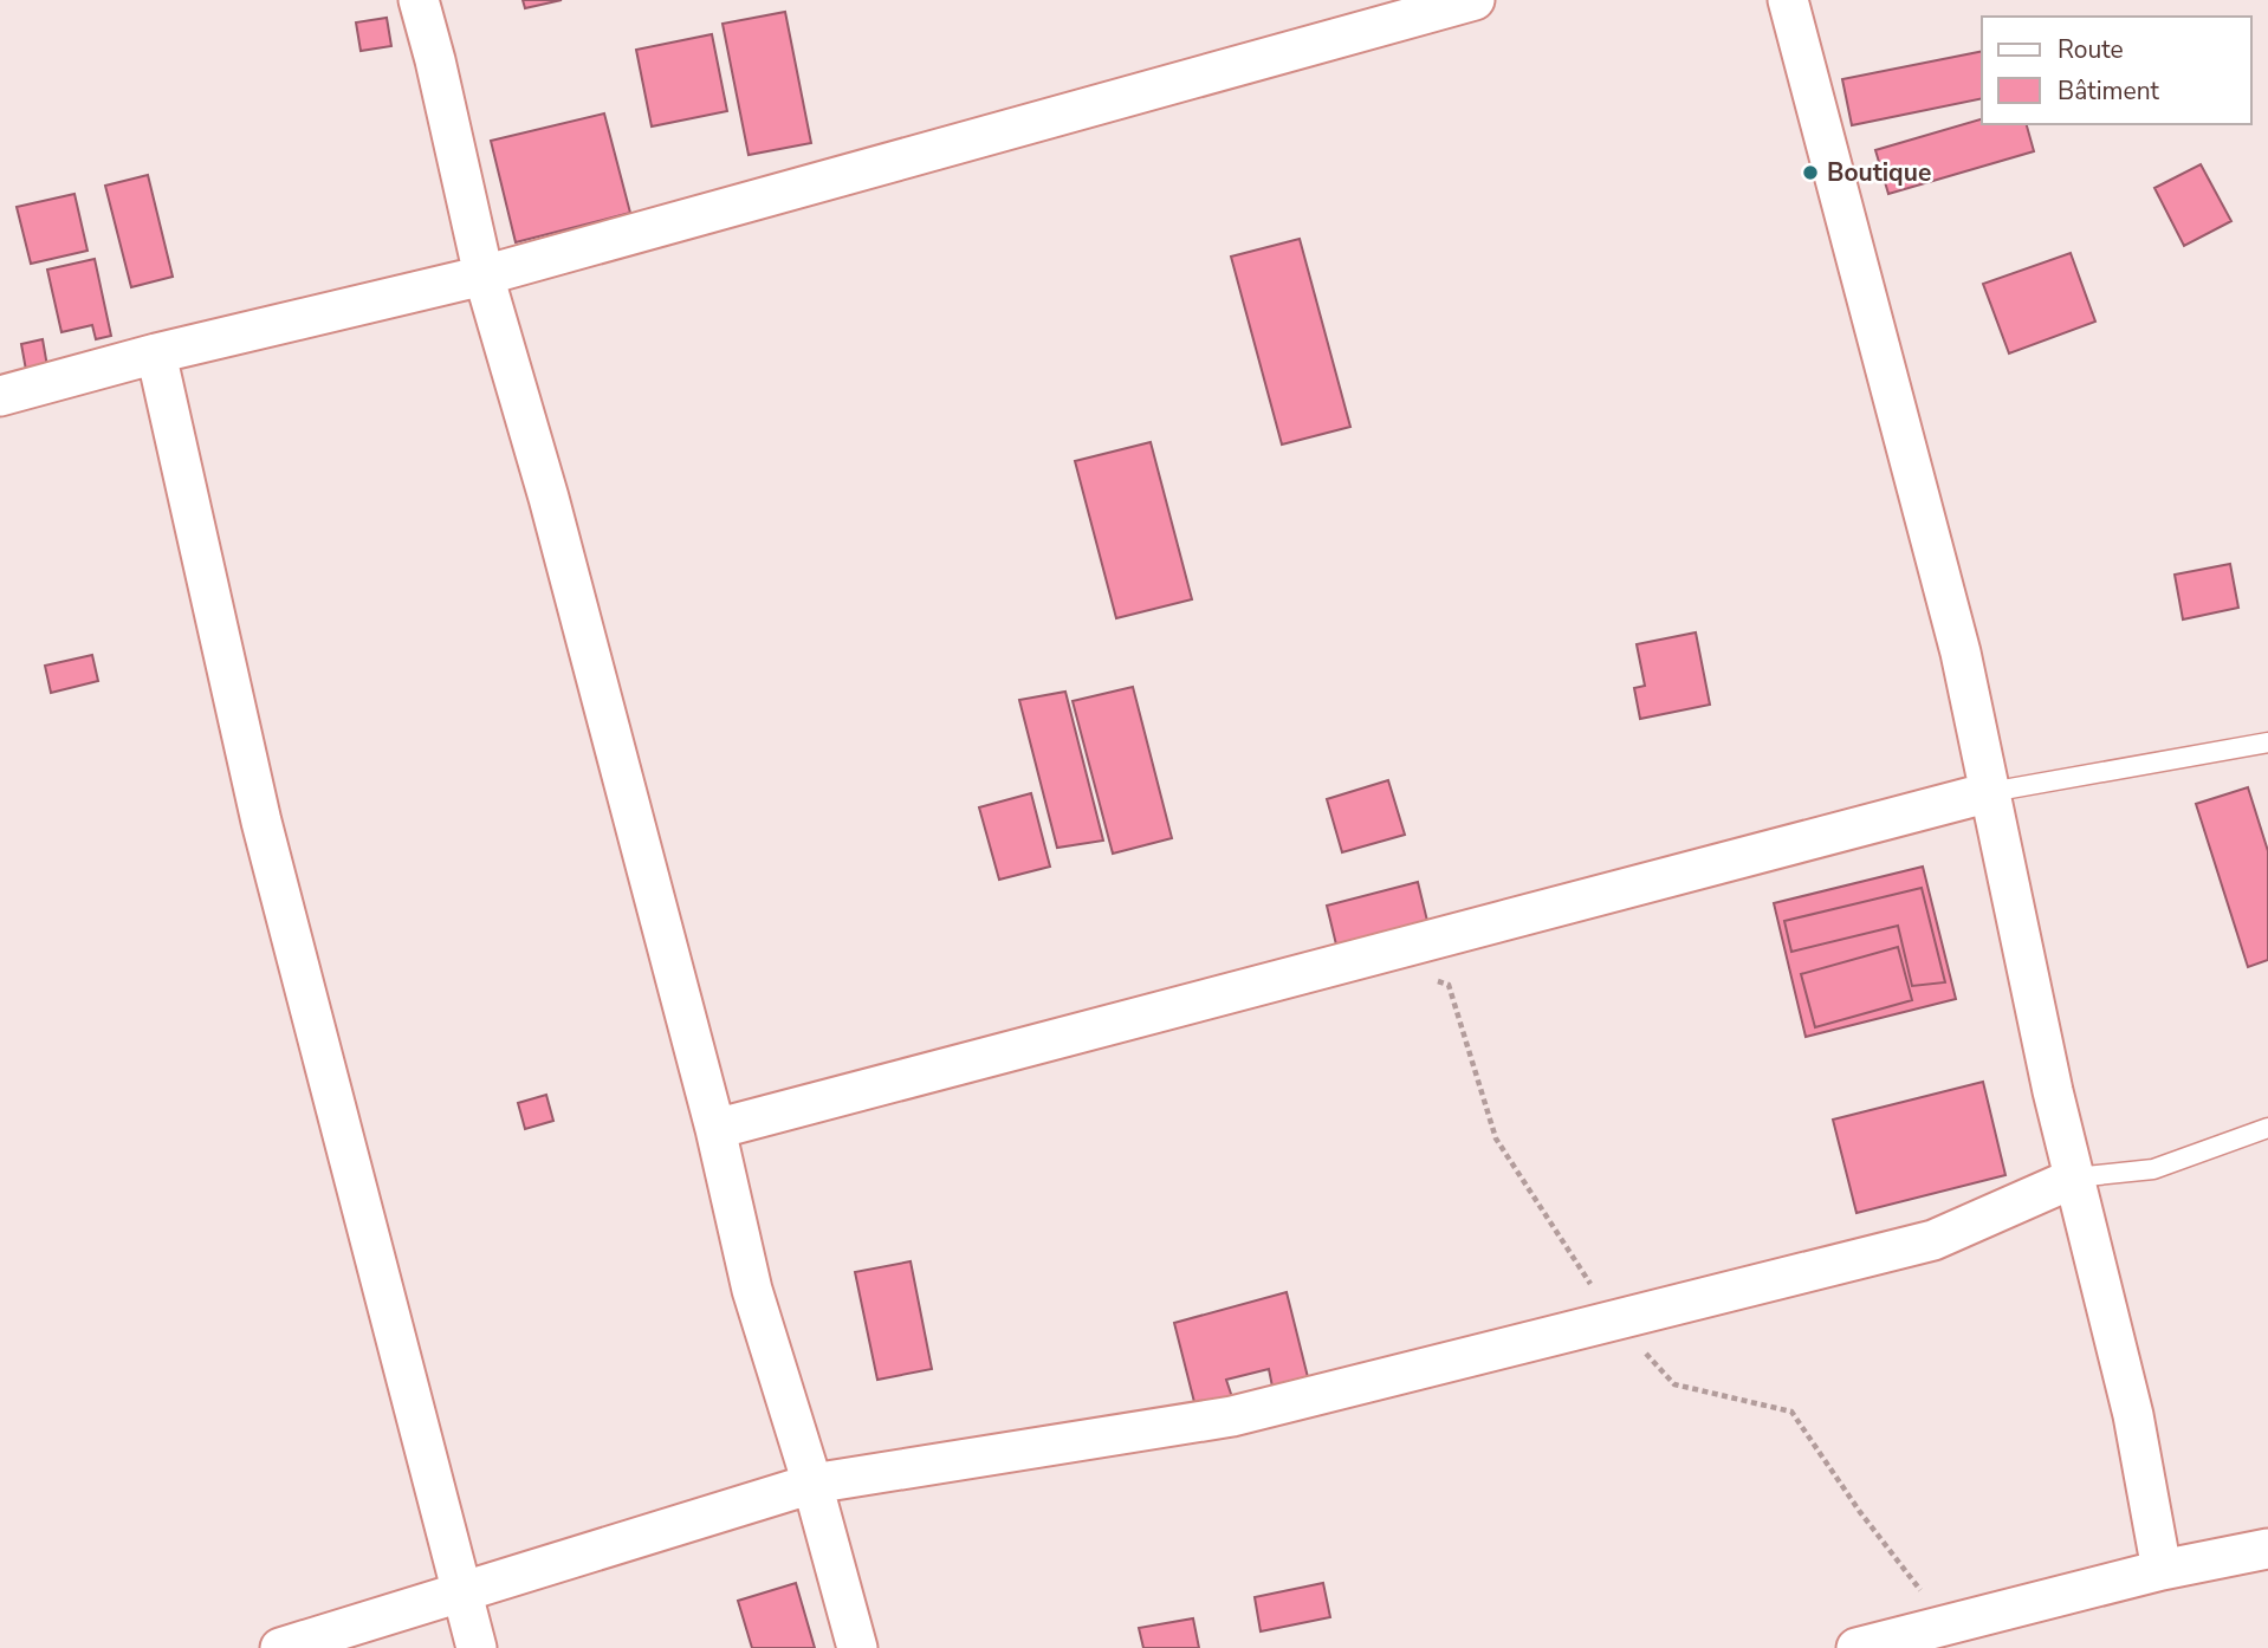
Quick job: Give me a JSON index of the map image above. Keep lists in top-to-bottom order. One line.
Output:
{"places":["Boutique"],"legend":["Route","Bâtiment"]}
